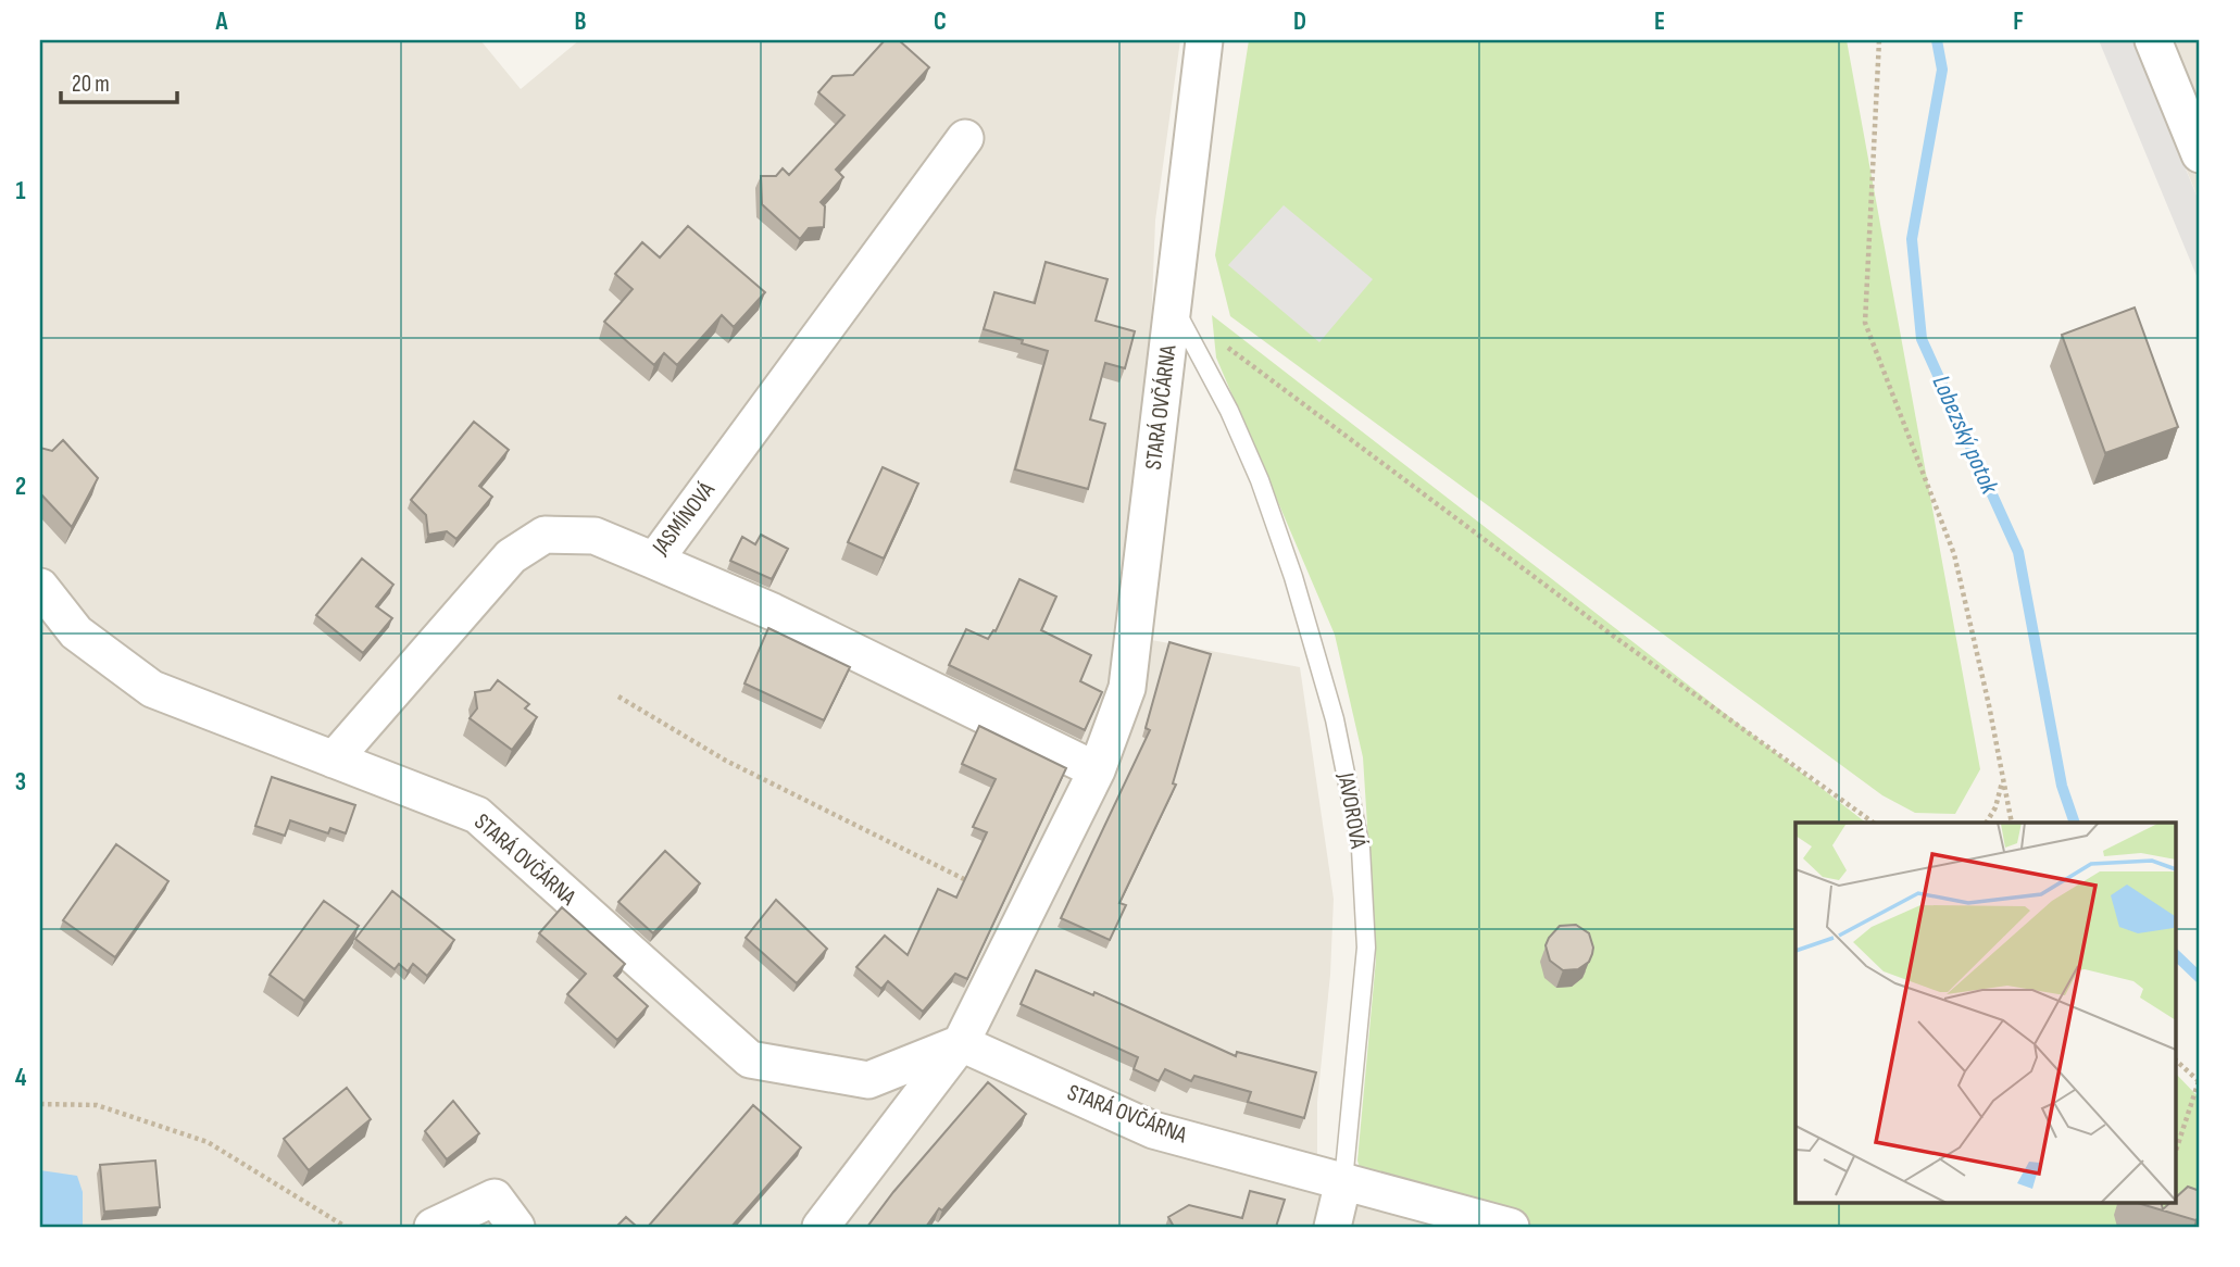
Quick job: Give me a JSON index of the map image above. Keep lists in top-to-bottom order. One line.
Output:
{"streets":{"street":["STARÁ OVČÁRNA","JASMÍNOVÁ","JAVOROVÁ"]},"crossings":[["STARÁ OVČÁRNA","JASMÍNOVÁ"],["STARÁ OVČÁRNA","JAVOROVÁ"]],"water":["Lobezský potok"],"scale_bar":"20 m","grid":{"columns":["A","B","C","D","E","F"],"rows":["1","2","3","4"]}}
